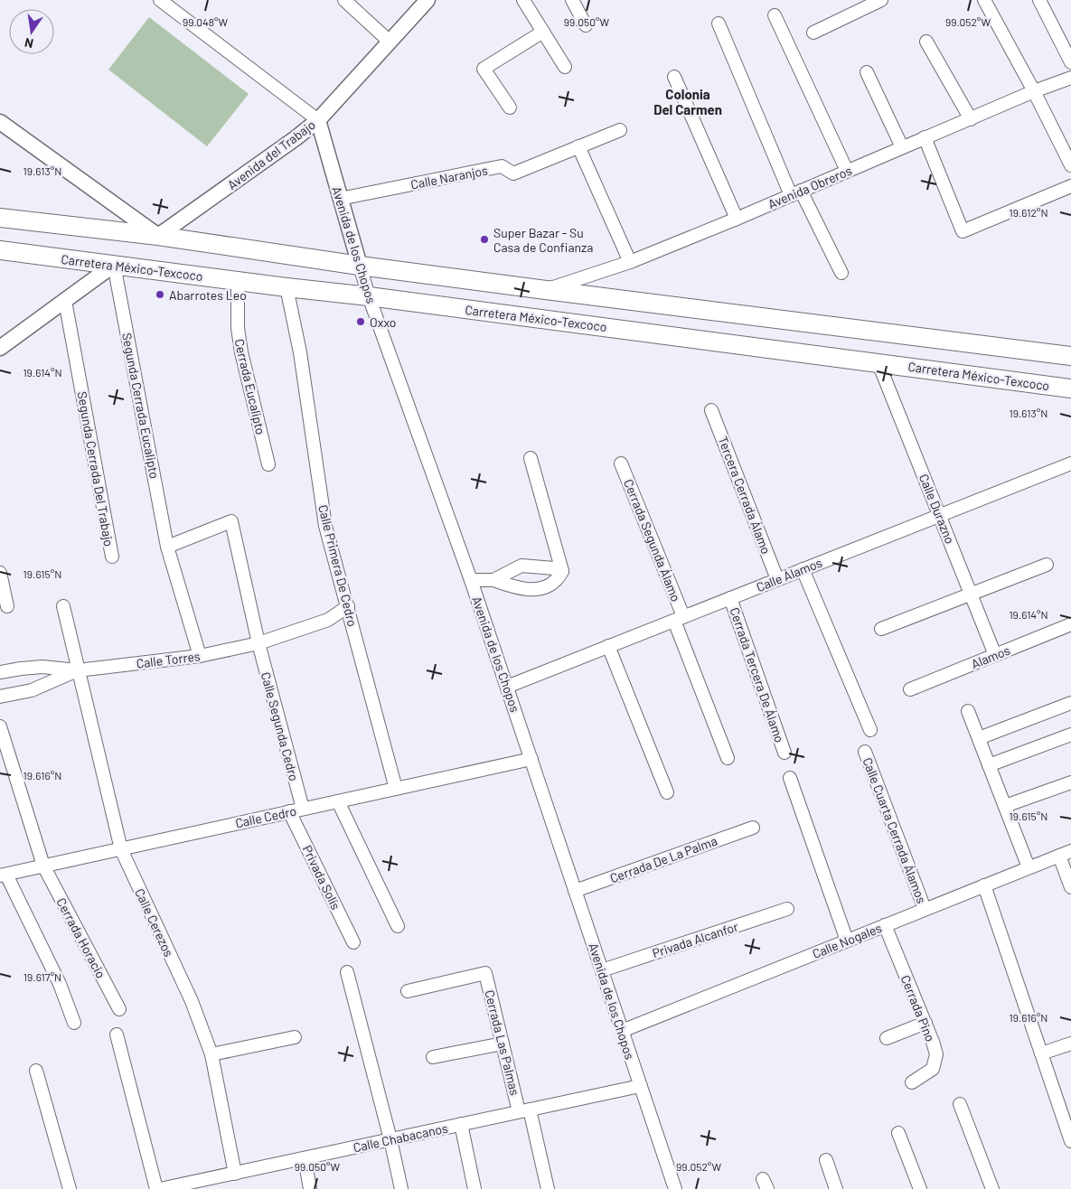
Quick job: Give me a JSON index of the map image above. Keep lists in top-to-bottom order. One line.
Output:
{"streets":{"highway":["Carretera México-Texcoco"],"main road":["Avenida del Trabajo","Avenida de los Chopos"],"street":["Calle Naranjos","Avenida Obreros","Cerrada Eucalipto","Segunda Cerrada Eucalipto","Segunda Cerrada Del Trabajo","Tercera Cerrada Álamo","Calle Durazno","Cerrada Segunda Álamo","Calle Primera De Cedro","Calle Álamos","Alamos","Calle Torres","Cerrada Tercera De Álamo","Calle Segunda Cedro","Calle Cedro","Calle Cuarta Cerrada Álamos","Cerrada De La Palma","Privada Solís","Calle Cerezos","Cerrada Horacio","Privada Alcanfor","Calle Nogales","Cerrada Pino","Cerrada Las Palmas","Calle Chabacanos"]},"crossings":[["Avenida del Trabajo","Avenida de los Chopos"],["Calle Naranjos","Avenida de los Chopos"],["Avenida de los Chopos","Carretera México-Texcoco"],["Avenida de los Chopos","Calle Álamos"],["Avenida de los Chopos","Calle Cedro"],["Avenida de los Chopos","Cerrada De La Palma"],["Avenida de los Chopos","Privada Alcanfor"],["Avenida de los Chopos","Calle Nogales"],["Avenida de los Chopos","Calle Chabacanos"],["Carretera México-Texcoco","Cerrada Eucalipto"],["Carretera México-Texcoco","Segunda Cerrada Eucalipto"],["Carretera México-Texcoco","Calle Durazno"],["Carretera México-Texcoco","Calle Primera De Cedro"],["Segunda Cerrada Eucalipto","Calle Torres"],["Tercera Cerrada Álamo","Calle Álamos"],["Calle Durazno","Calle Álamos"],["Calle Durazno","Alamos"],["Cerrada Segunda Álamo","Calle Álamos"],["Calle Primera De Cedro","Calle Torres"],["Calle Primera De Cedro","Calle Cedro"],["Calle Álamos","Cerrada Tercera De Álamo"],["Calle Torres","Calle Segunda Cedro"],["Calle Torres","Calle Cerezos"],["Calle Segunda Cedro","Calle Cedro"],["Calle Cedro","Privada Solís"],["Calle Cedro","Calle Cerezos"],["Calle Cedro","Cerrada Horacio"],["Calle Cuarta Cerrada Álamos","Calle Nogales"],["Calle Cerezos","Calle Chabacanos"],["Calle Nogales","Cerrada Pino"],["Cerrada Las Palmas","Calle Chabacanos"]],"districts":["Colonia Del Carmen"],"places":["Super Bazar - Su Casa de Confianza","Abarrotes Leo","Oxxo"],"north":"bottom","coordinates":["99.048°W","99.050°W","99.052°W","19.613°N","19.612°N","19.614°N","19.615°N","19.616°N","19.617°N"]}
